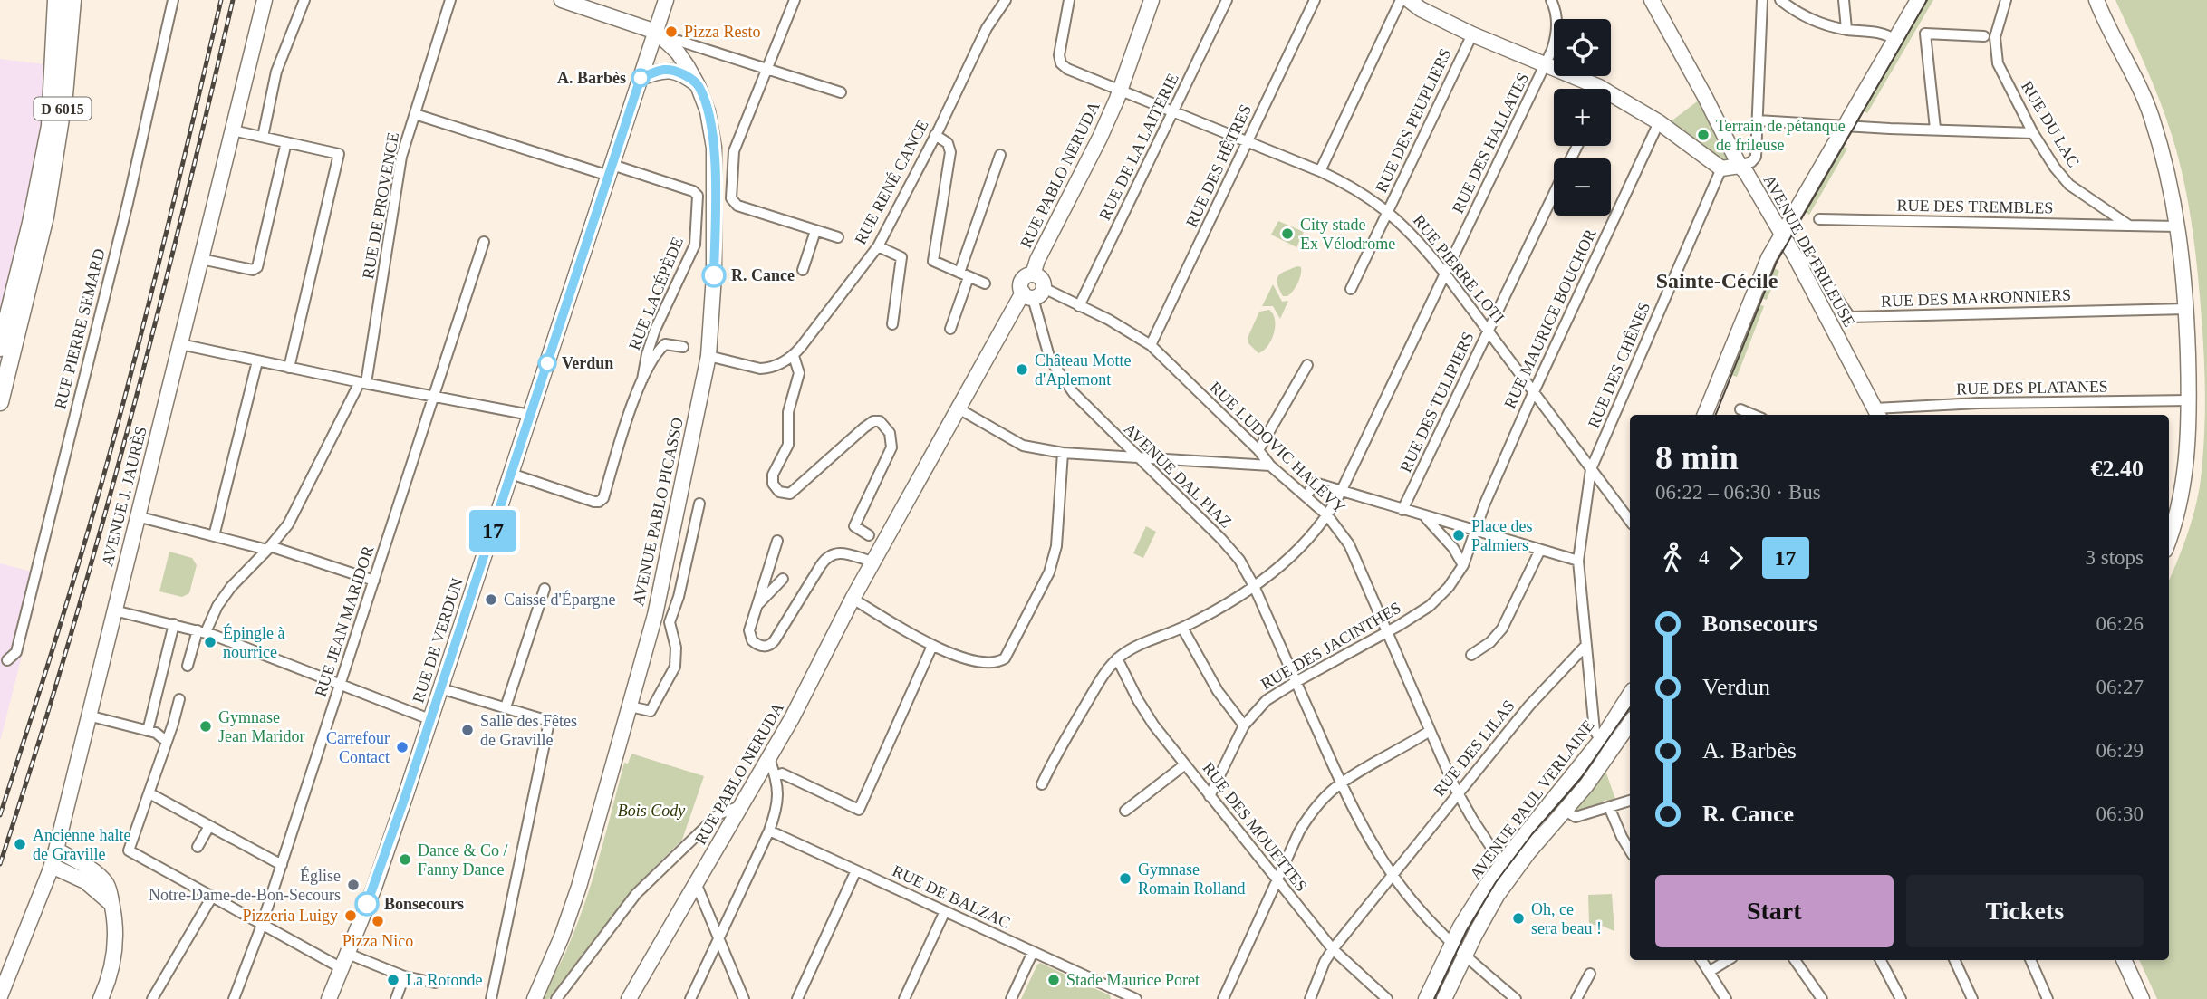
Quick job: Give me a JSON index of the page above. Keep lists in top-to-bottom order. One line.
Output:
{"streets":{"main road":["D 6015"],"street":["RUE DES PEUPLIERS","RUE DU LAC","RUE DES HALLATES","RUE DE LA LAITERIE","RUE DES HÊTRES","RUE PABLO NERUDA","RUE RENÉ CANCE","RUE DE PROVENCE","RUE DES TREMBLES","AVENUE DE FRILEUSE","RUE PIERRE LOTI","RUE LACÉPÈDE","RUE DES MARRONNIERS","RUE MAURICE BOUCHOR","RUE PIERRE SEMARD","RUE DES CHÊNES","RUE DES PLATANES","RUE DES TULIPIERS","RUE LUDOVIC HALÉVY","AVENUE DAL PIAZ","AVENUE J. JAURÈS","AVENUE PABLO PICASSO","RUE JEAN MARIDOR","RUE DE VERDUN","RUE DES JACINTHES","RUE DES LILAS","AVENUE PAUL VERLAINE","RUE DES MOUETTES","RUE DE BALZAC"]},"crossings":[["RUE DES PEUPLIERS","RUE PIERRE LOTI"],["RUE DU LAC","RUE DES TREMBLES"],["RUE DES HALLATES","RUE PIERRE LOTI"],["RUE DES HALLATES","RUE LUDOVIC HALÉVY"],["RUE DES HALLATES","AVENUE DAL PIAZ"],["RUE DES HALLATES","RUE DES MOUETTES"],["RUE DE LA LAITERIE","RUE PIERRE LOTI"],["RUE DE LA LAITERIE","RUE LUDOVIC HALÉVY"],["RUE DES HÊTRES","RUE PIERRE LOTI"],["RUE DES HÊTRES","RUE LUDOVIC HALÉVY"],["RUE PABLO NERUDA","RUE PIERRE LOTI"],["RUE PABLO NERUDA","RUE LUDOVIC HALÉVY"],["RUE PABLO NERUDA","AVENUE DAL PIAZ"],["AVENUE DE FRILEUSE","RUE DES MARRONNIERS"],["AVENUE DE FRILEUSE","RUE DES PLATANES"],["RUE PIERRE LOTI","RUE MAURICE BOUCHOR"],["RUE PIERRE LOTI","RUE DES CHÊNES"],["RUE PIERRE LOTI","RUE DES TULIPIERS"],["RUE LACÉPÈDE","RUE DE VERDUN"],["RUE MAURICE BOUCHOR","RUE DES JACINTHES"],["RUE DES CHÊNES","RUE DES LILAS"],["RUE DES CHÊNES","AVENUE PAUL VERLAINE"],["RUE LUDOVIC HALÉVY","AVENUE DAL PIAZ"],["RUE LUDOVIC HALÉVY","RUE DES JACINTHES"],["RUE LUDOVIC HALÉVY","RUE DES LILAS"],["RUE LUDOVIC HALÉVY","AVENUE PAUL VERLAINE"],["AVENUE DAL PIAZ","RUE DES JACINTHES"],["AVENUE DAL PIAZ","RUE DES LILAS"],["AVENUE DAL PIAZ","AVENUE PAUL VERLAINE"],["AVENUE PABLO PICASSO","RUE DE VERDUN"],["RUE DES JACINTHES","RUE DES MOUETTES"],["RUE DES LILAS","RUE DES MOUETTES"]],"districts":["Sainte-Cécile"],"parks":["Bois Cody"],"places":["Pizza Resto","A. Barbès","Terrain de pétanque de frileuse","City stade Ex Vélodrome","R. Cance","Verdun","Château Motte d'Aplemont","Place des Palmiers","Caisse d'Épargne","Épingle à nourrice","Gymnase Jean Maridor","Salle des Fêtes de Graville","Carrefour Contact","Ancienne halte de Graville","Dance & Co / Fanny Dance","Gymnase Romain Rolland","Église Notre-Dame-de-Bon-Secours","Bonsecours","Pizzeria Luigy","Oh, ce sera beau !","Pizza Nico","La Rotonde","Stade Maurice Poret"],"lines":["bus line 17"],"page":{"on_map":"17","map_buttons":["+","−"],"heading":["8 min","06:22 – 06:30 · Bus","€2.40"],"legs":["4","17","3 stops"],"list":[{"name":"Bonsecours","value":"06:26"},{"name":"Verdun","value":"06:27"},{"name":"A. Barbès","value":"06:29"},{"name":"R. Cance","value":"06:30"}],"buttons":["Start","Tickets"]}}
